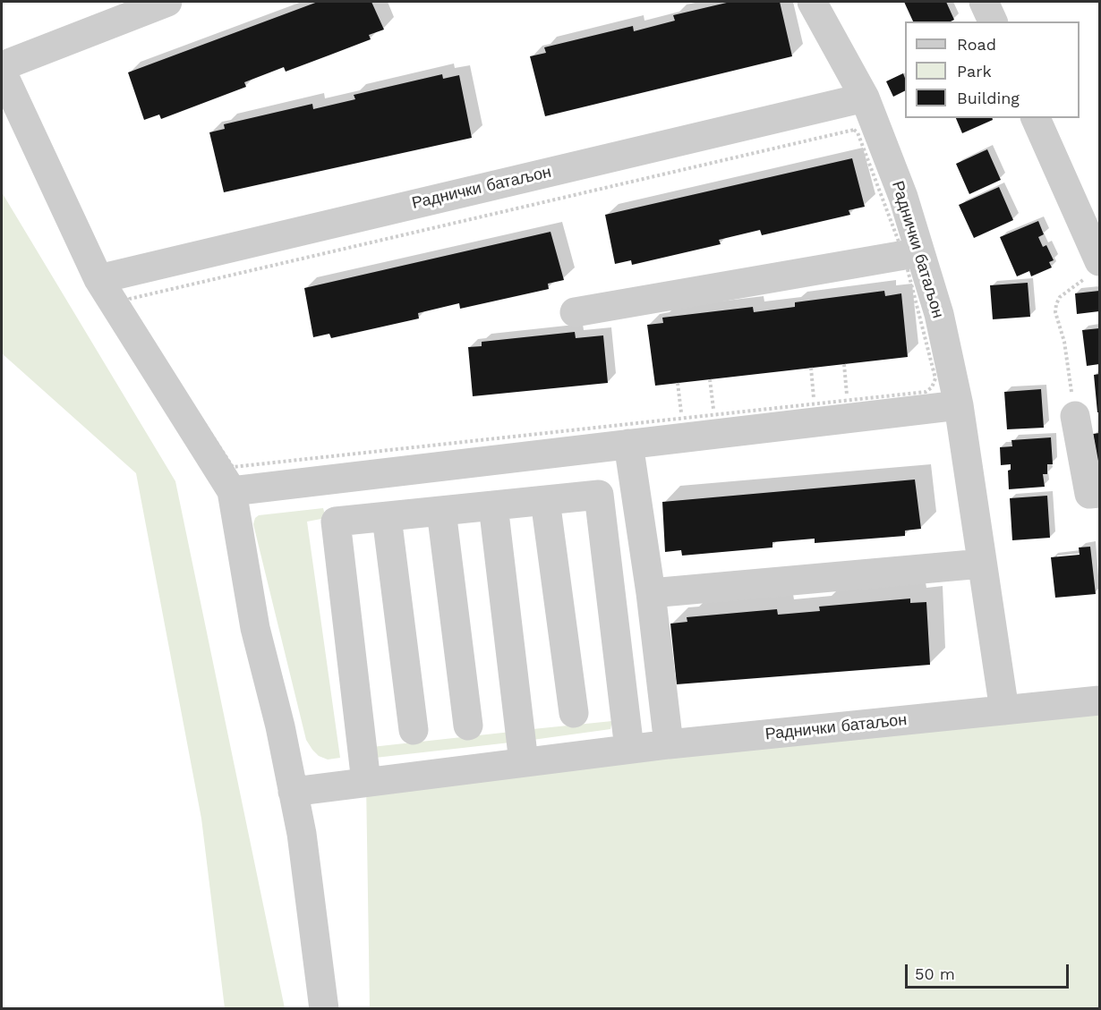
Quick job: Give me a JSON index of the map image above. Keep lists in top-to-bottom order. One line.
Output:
{"streets":{"street":["Раднички батаљон"]},"legend":["Road","Park","Building"],"scale_bar":"50 m"}
